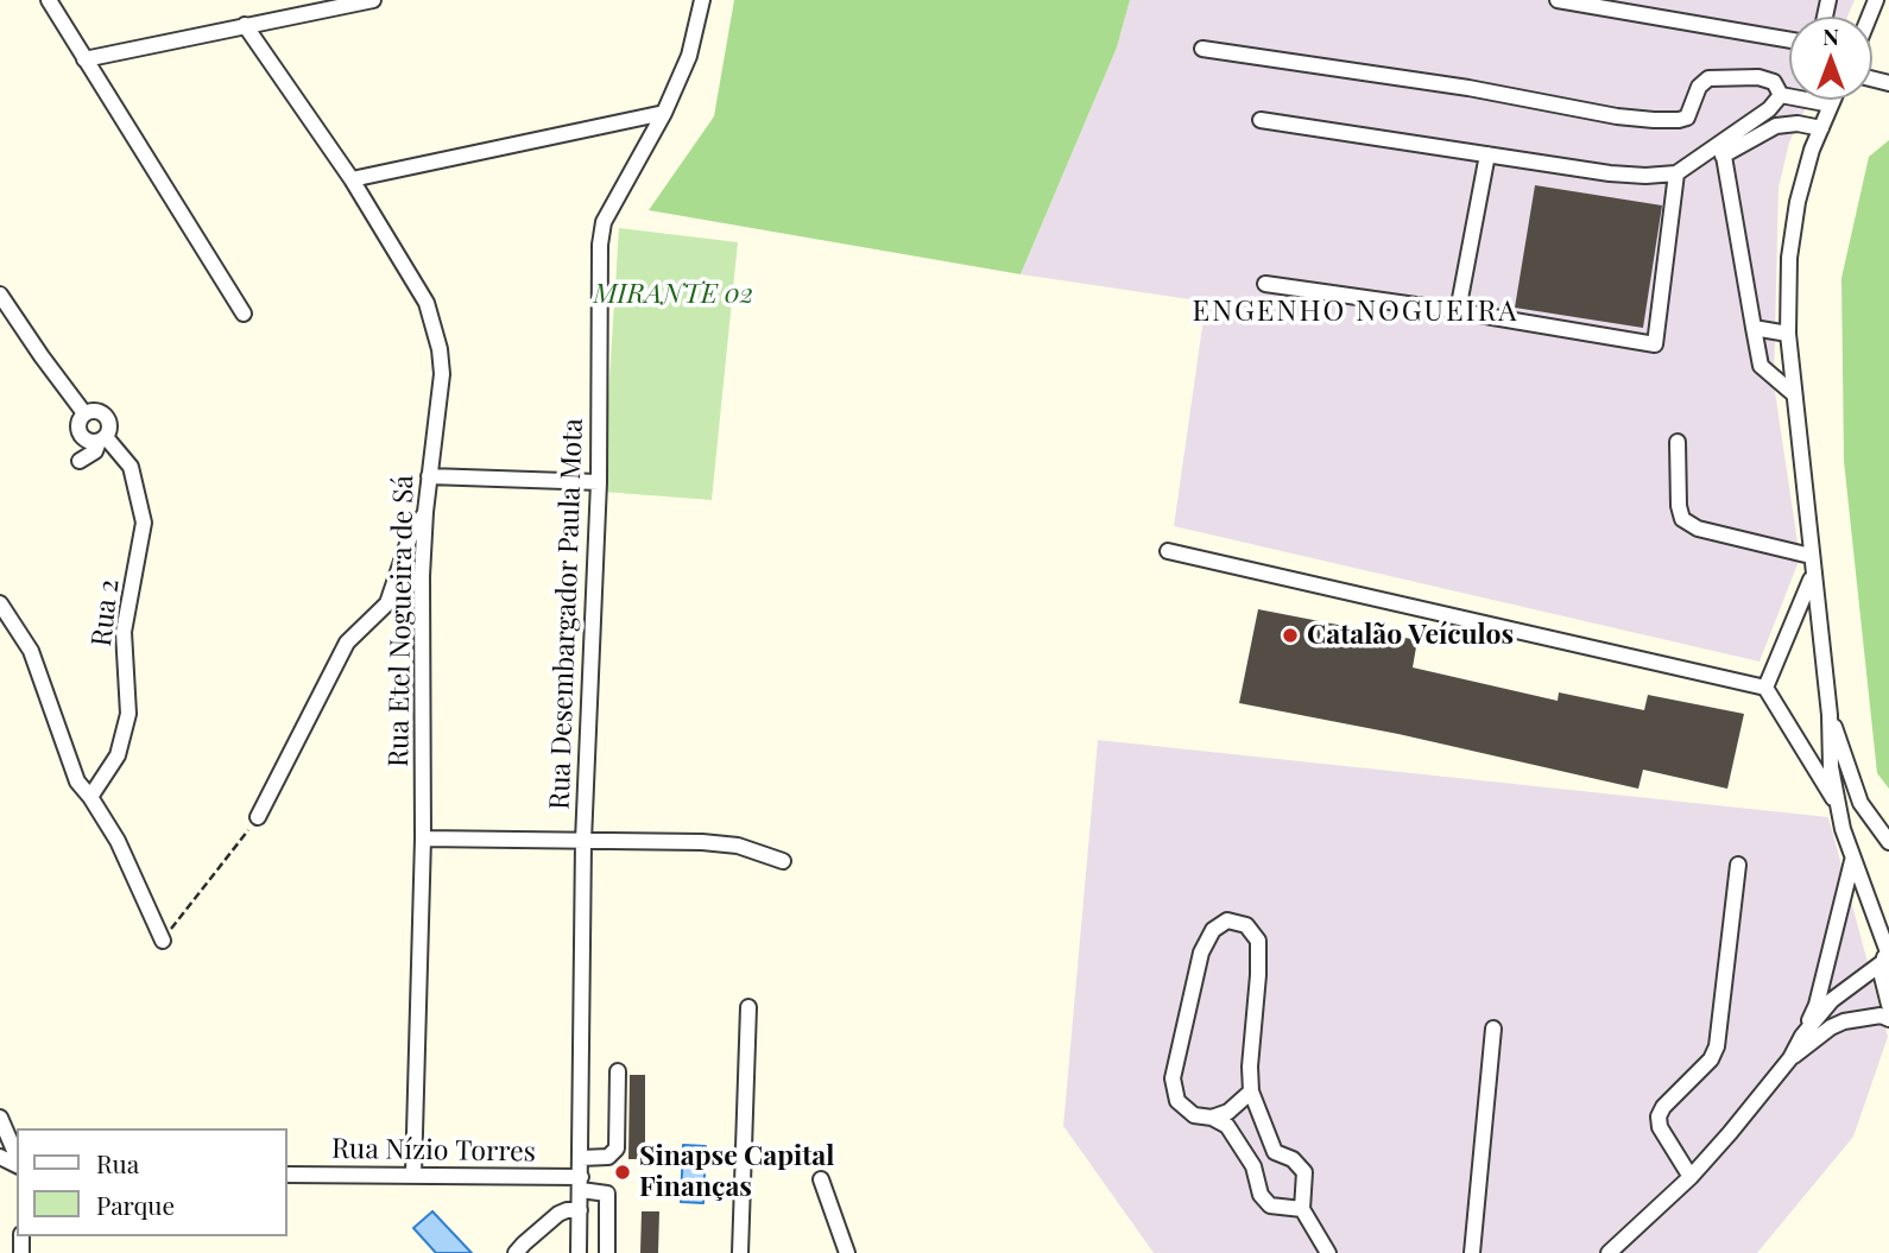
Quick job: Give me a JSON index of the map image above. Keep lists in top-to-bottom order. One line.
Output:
{"streets":{"street":["Rua 2","Rua Desembargador Paula Mota","Rua Etel Nogueira de Sá","Rua Nízio Torres"]},"crossings":[["Rua Desembargador Paula Mota","Rua Nízio Torres"],["Rua Etel Nogueira de Sá","Rua Nízio Torres"]],"districts":["ENGENHO NOGUEIRA"],"parks":["MIRANTE 02"],"places":["Catalão Veículos","Sinapse Capital Finanças"],"legend":["Rua","Parque"],"north":"top"}
